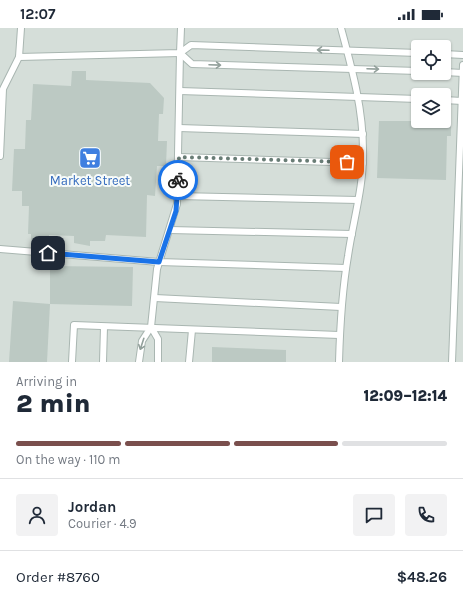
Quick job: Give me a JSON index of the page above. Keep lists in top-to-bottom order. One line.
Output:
{"places":{"supermarket":["Market Street"]},"page":{"status":"12:07","heading":["2 min","Arriving in","12:09–12:14"],"panel":["Jordan","Courier · 4.9","Order #8760","$48.26"],"bar":"On the way · 110 m"}}
